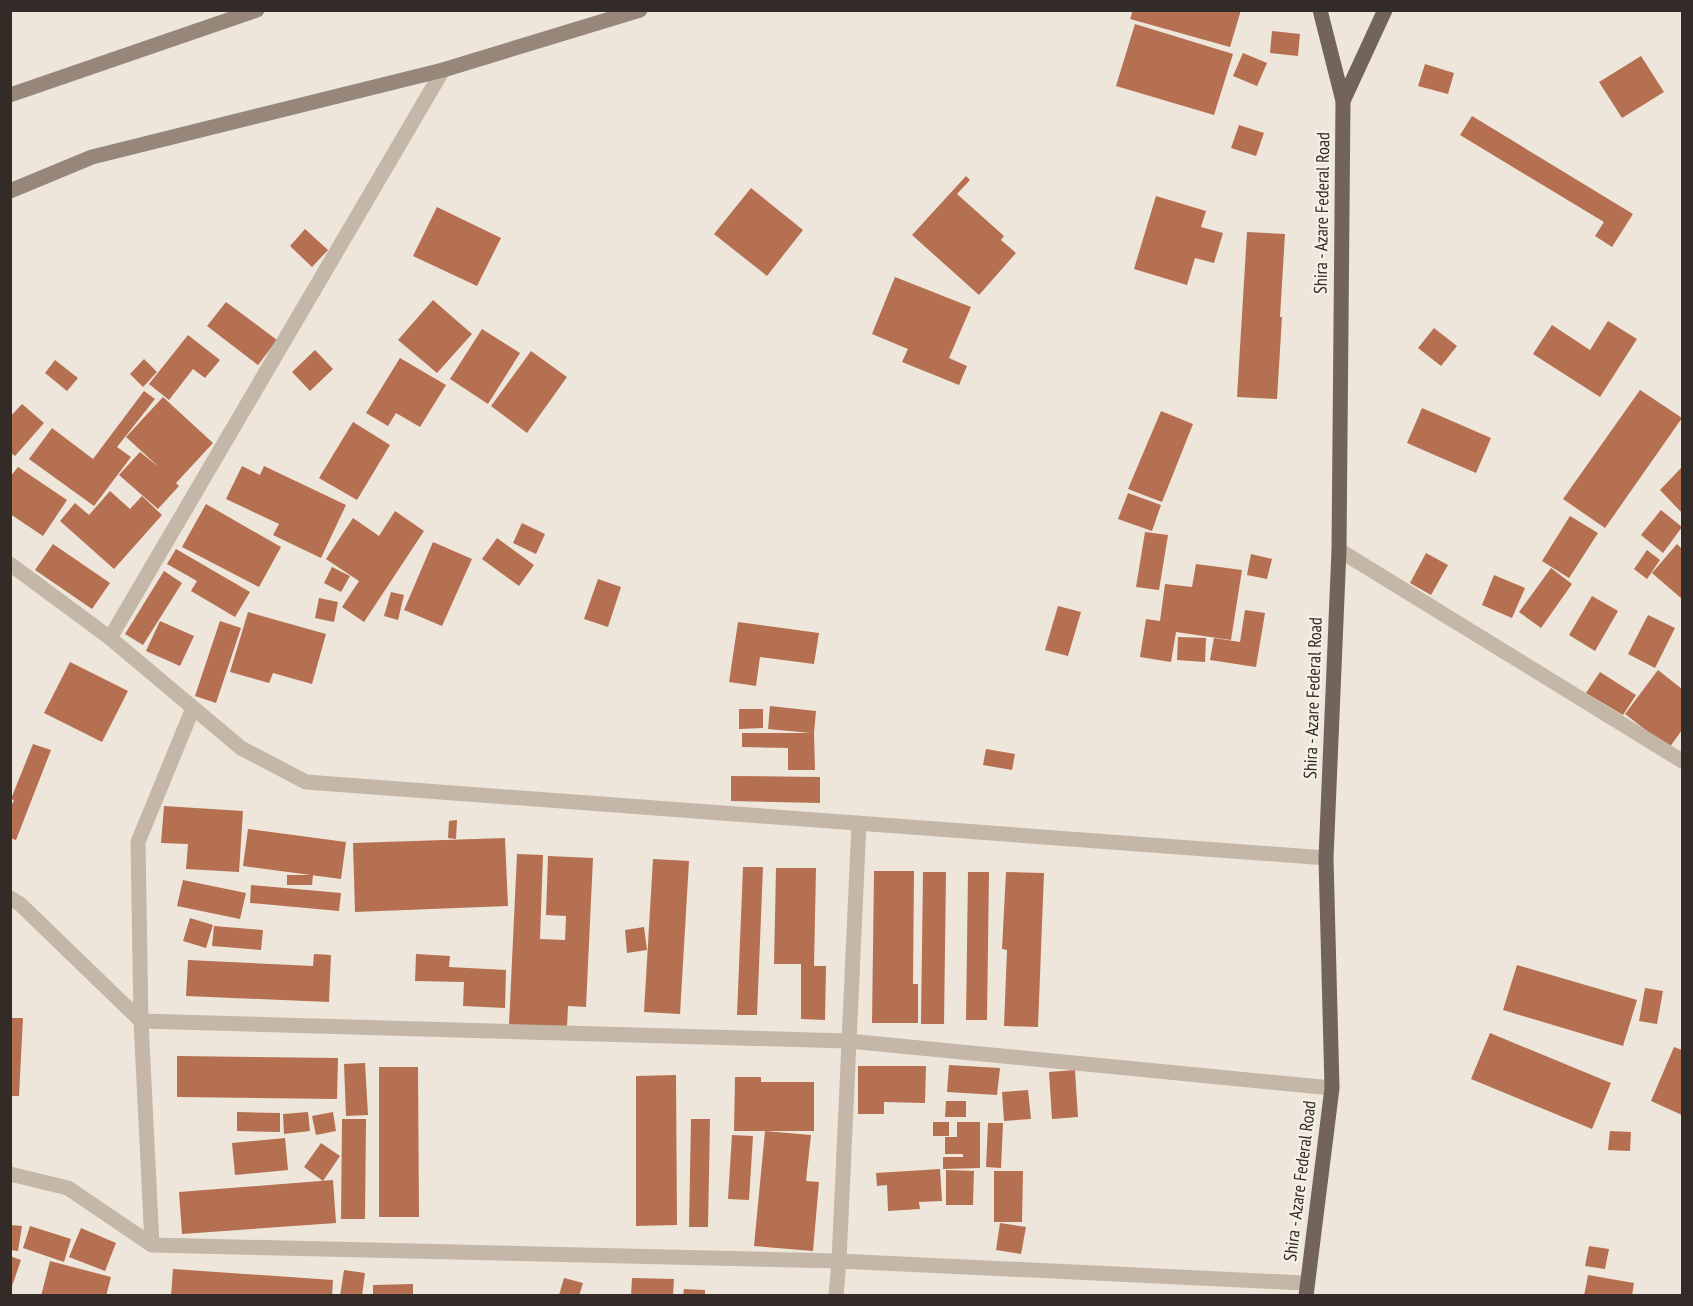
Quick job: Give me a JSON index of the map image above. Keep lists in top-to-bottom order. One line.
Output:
{"streets":{"main road":["Shira - Azare Federal Road"]}}
